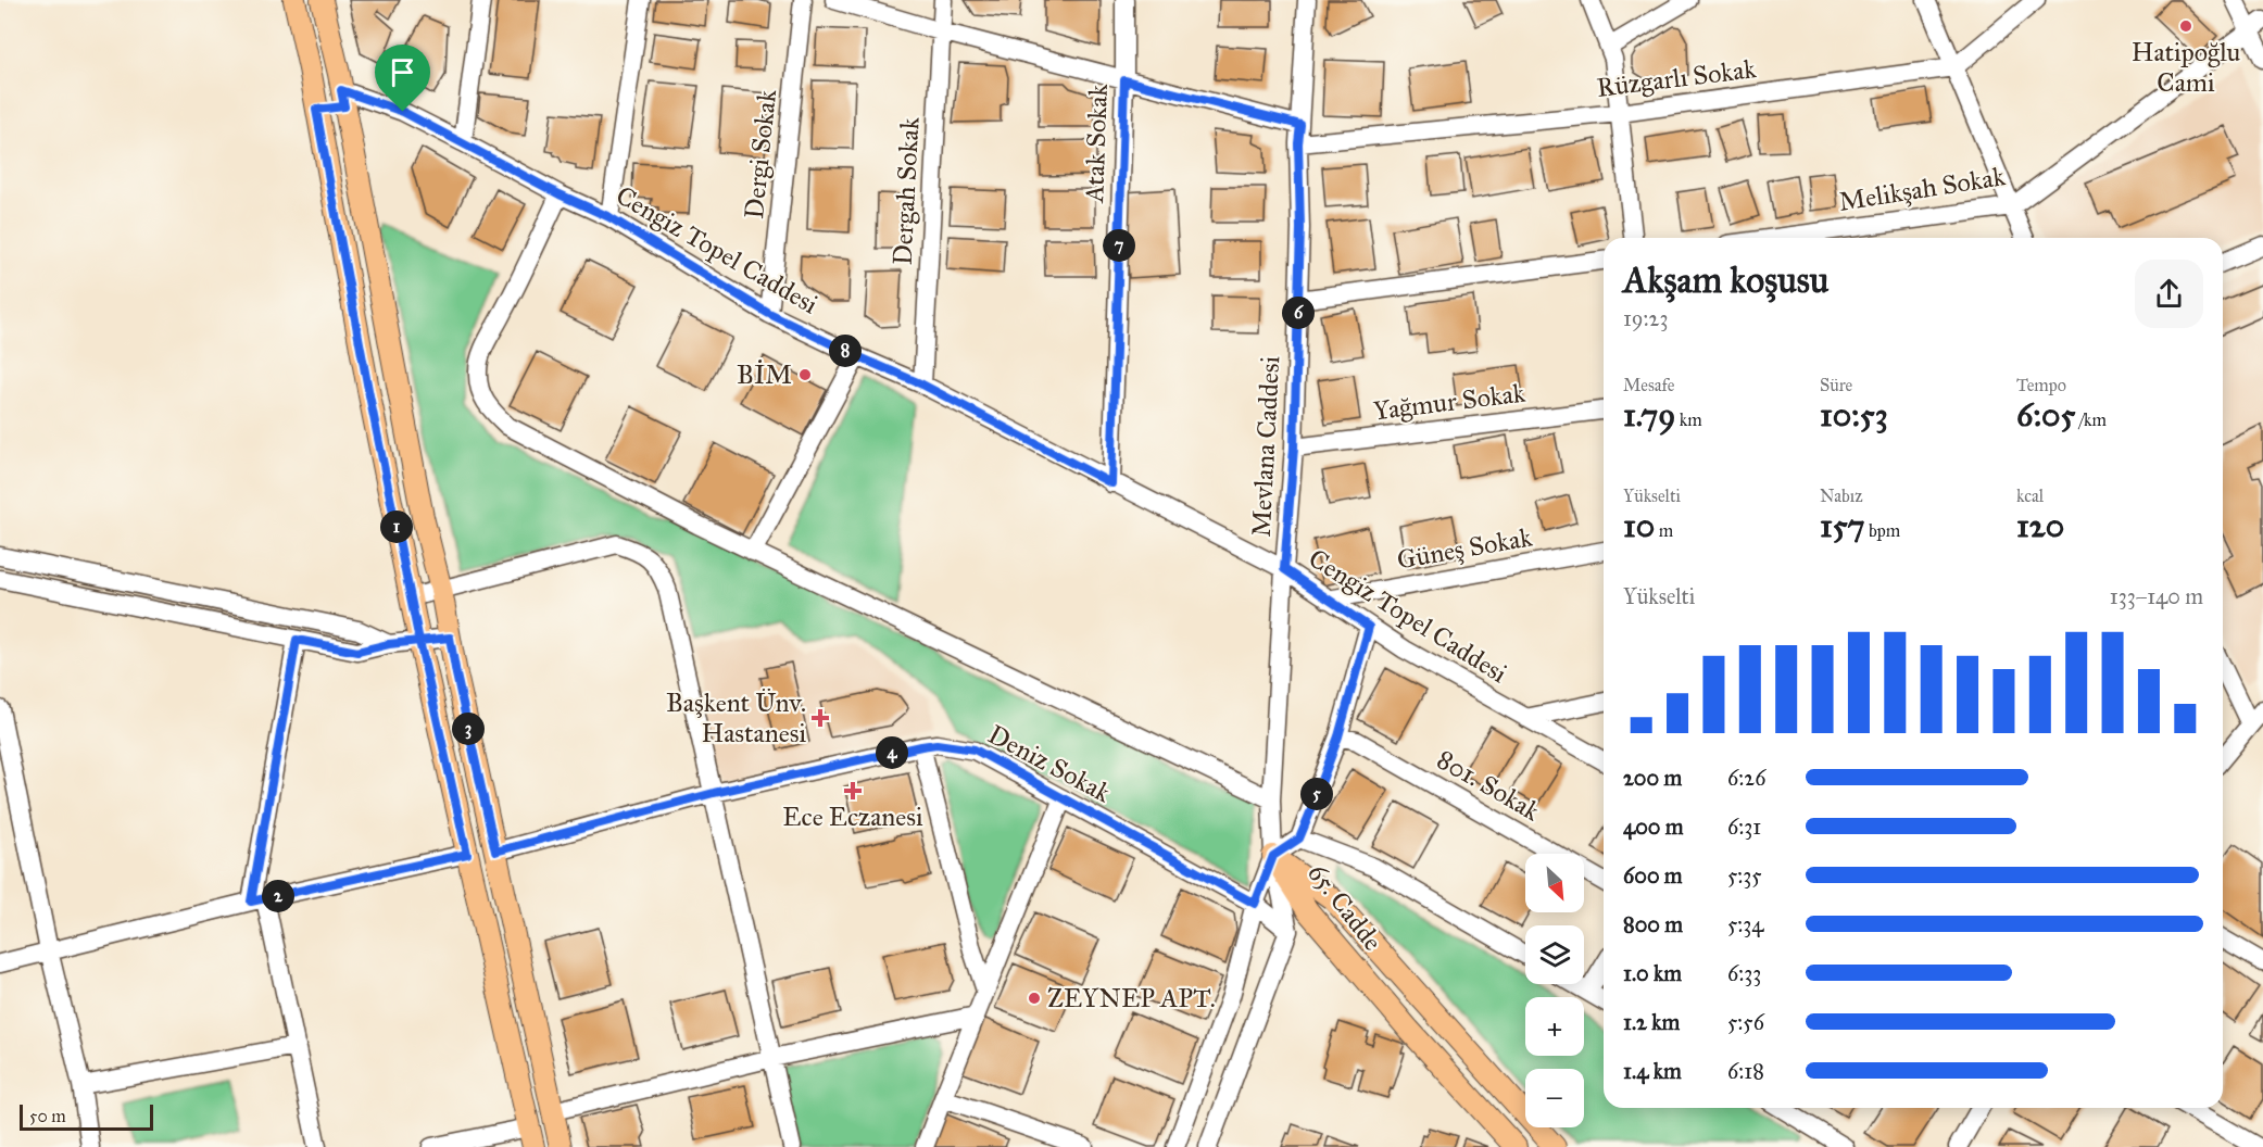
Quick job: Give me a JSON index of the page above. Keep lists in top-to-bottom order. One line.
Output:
{"streets":{"main road":["65. Cadde"],"street":["Rüzgarlı Sokak","Atak Sokak","Dergi Sokak","Melikşah Sokak","Dergah Sokak","Cengiz Topel Caddesi","Yağmur Sokak","Mevlana Caddesi","Güneş Sokak","Deniz Sokak","801. Sokak"]},"crossings":[["Rüzgarlı Sokak","Mevlana Caddesi"],["Atak Sokak","Cengiz Topel Caddesi"],["Dergi Sokak","Cengiz Topel Caddesi"],["Dergah Sokak","Cengiz Topel Caddesi"],["Cengiz Topel Caddesi","Mevlana Caddesi"],["Cengiz Topel Caddesi","Güneş Sokak"],["Yağmur Sokak","Mevlana Caddesi"],["Mevlana Caddesi","65. Cadde"]],"places":{"other":["Hatipoğlu Cami","BİM","ZEYNEP APT."],"health":["Başkent Ünv. Hastanesi","Ece Eczanesi"]},"scale_bar":"50 m","north":"bottom right","page":{"pins":["7","6","8","1","3","4","5","2"],"heading":["Akşam koşusu","19:23"],"stats":[["Mesafe","1.79 km"],["Süre","10:53"],["Tempo","6:05 /km"],["Yükselti","10 m"],["Nabız","157 bpm"],["kcal","120"]],"chart":["Yükselti","133–140 m"],"list":[{"name":"200 m","note":"6:26"},{"name":"400 m","note":"6:31"},{"name":"600 m","note":"5:35"},{"name":"800 m","note":"5:34"},{"name":"1.0 km","note":"6:33"},{"name":"1.2 km","note":"5:56"},{"name":"1.4 km","note":"6:18"}],"map_buttons":["+","−"],"scale":"50 m"}}
